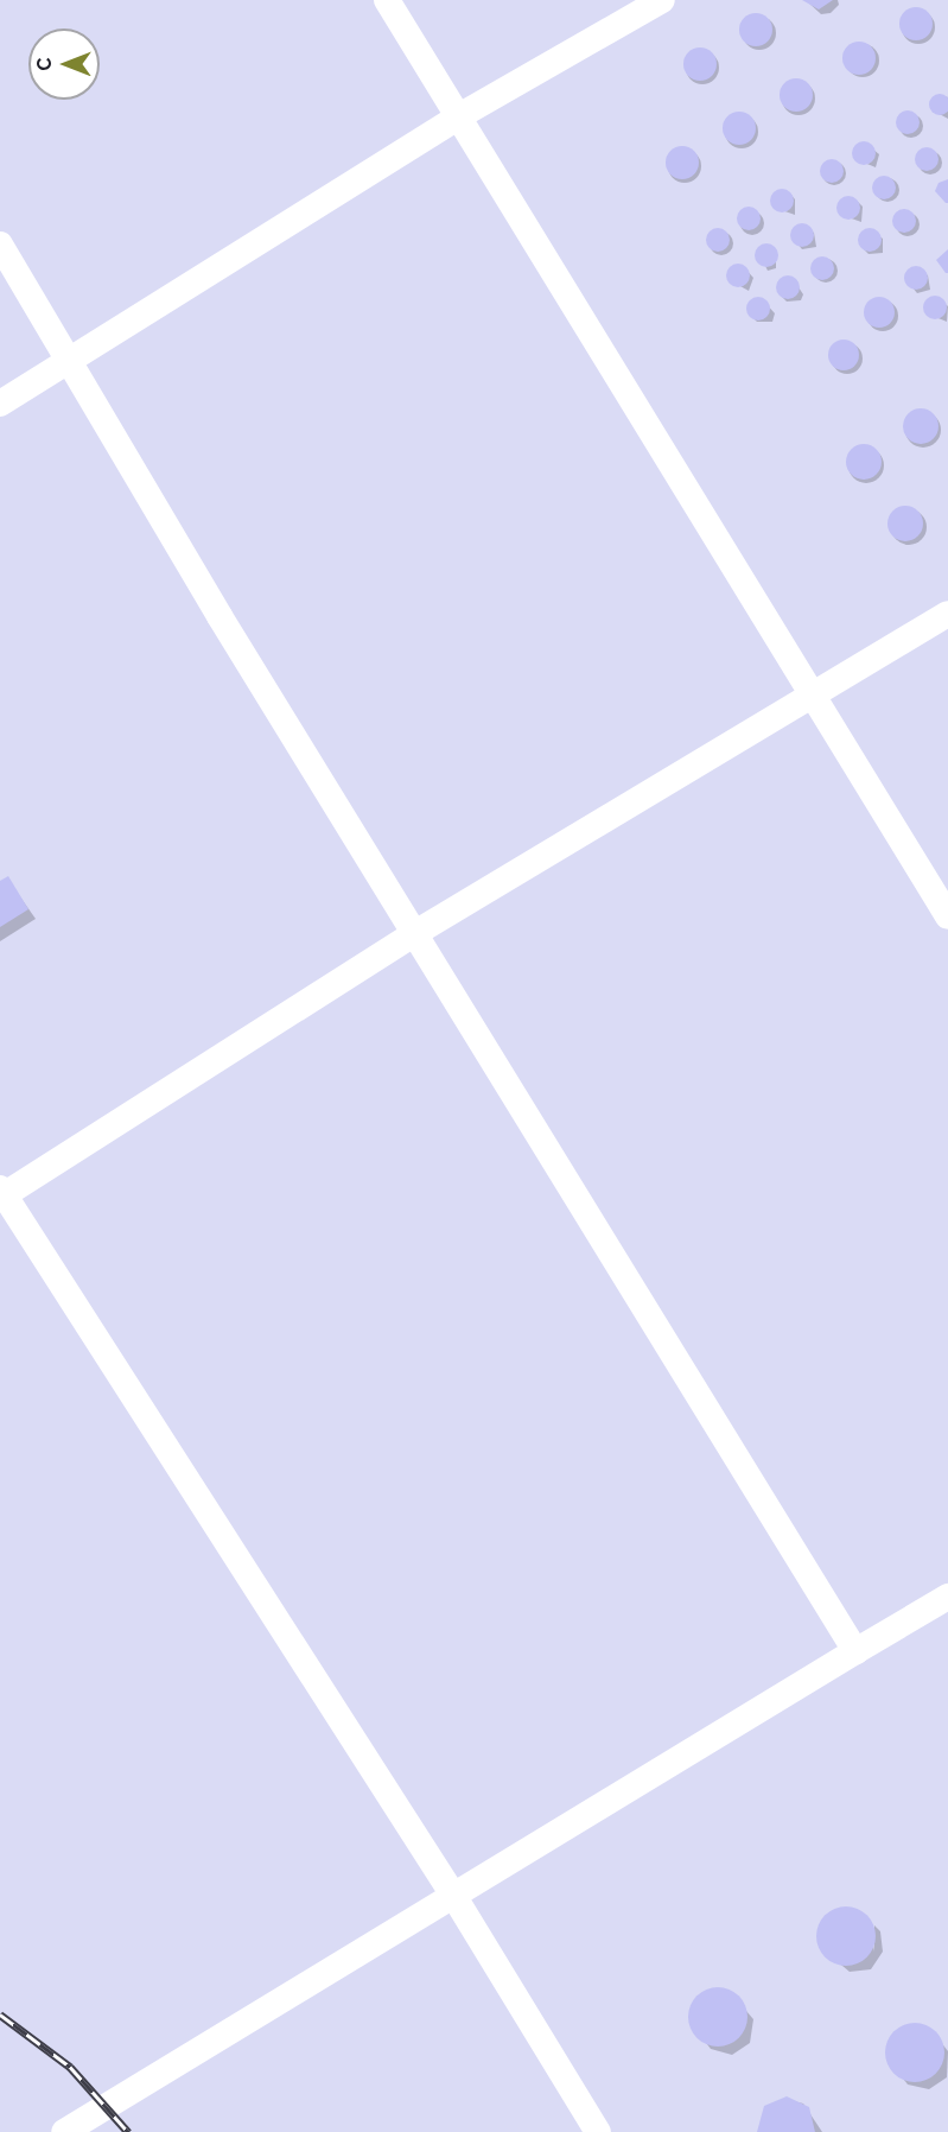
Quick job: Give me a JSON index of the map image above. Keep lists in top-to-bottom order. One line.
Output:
{"north":"left"}
